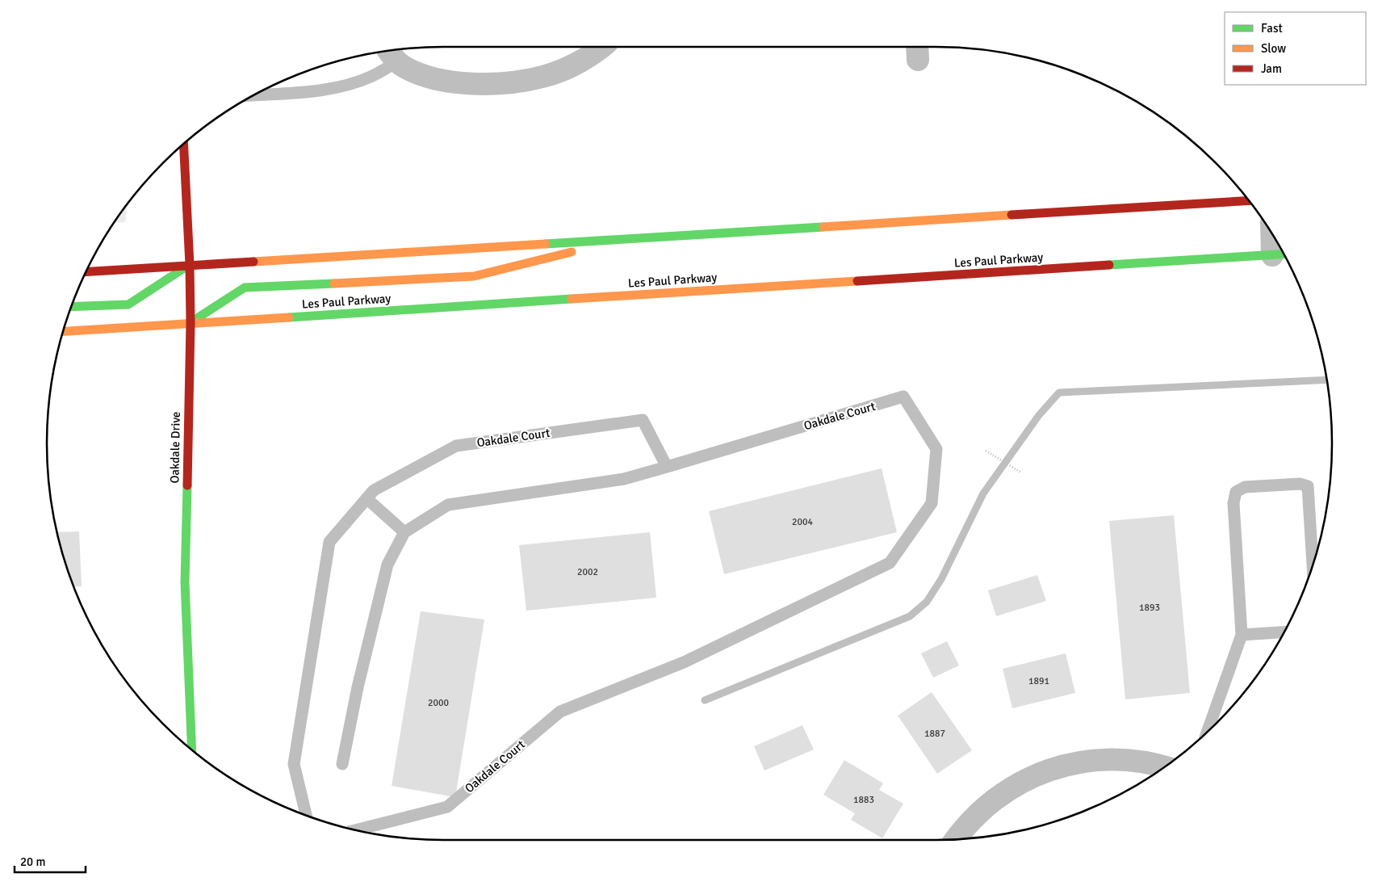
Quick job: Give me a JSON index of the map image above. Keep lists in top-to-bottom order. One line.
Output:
{"streets":{"main road":["Les Paul Parkway","Oakdale Drive"],"lane":["Oakdale Court"]},"crossings":[["Les Paul Parkway","Oakdale Drive"]],"house_numbers":["2004","2002","1893","1891","2000","1887","1883"],"legend":["Fast","Slow","Jam"],"scale_bar":"20 m"}
